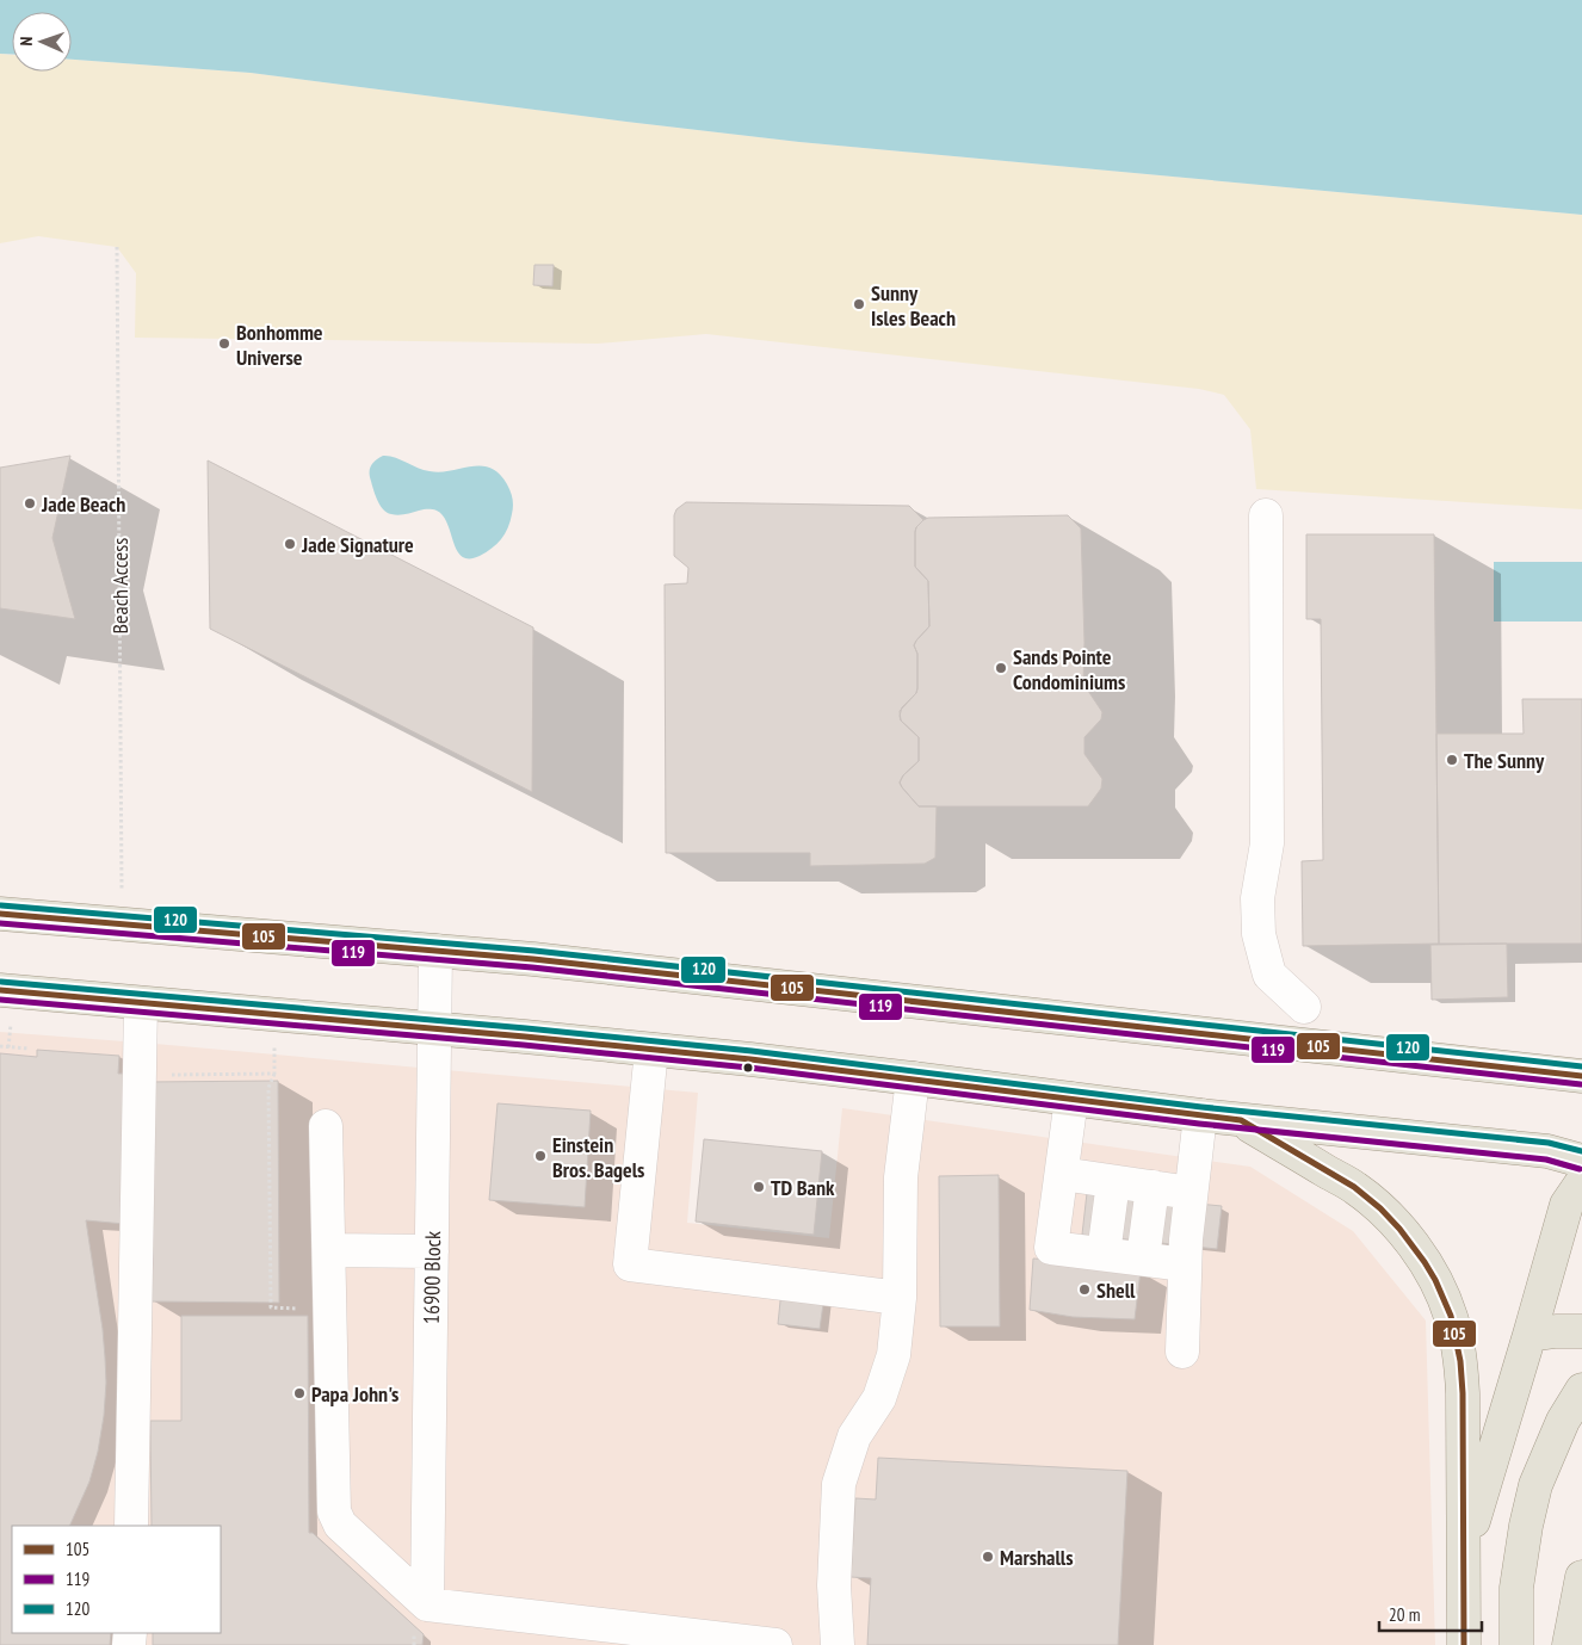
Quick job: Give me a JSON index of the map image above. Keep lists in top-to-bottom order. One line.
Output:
{"streets":{"lane":["16900 Block"],"path":["Beach Access"]},"places":["Sunny Isles Beach","Bonhomme Universe","Jade Beach","Jade Signature","Sands Pointe Condominiums","The Sunny","Einstein Bros. Bagels","TD Bank","Shell","Papa John's","Marshalls"],"lines":["transit line 120","transit line 105","transit line 119"],"legend":["105","119","120"],"scale_bar":"20 m","north":"left"}
